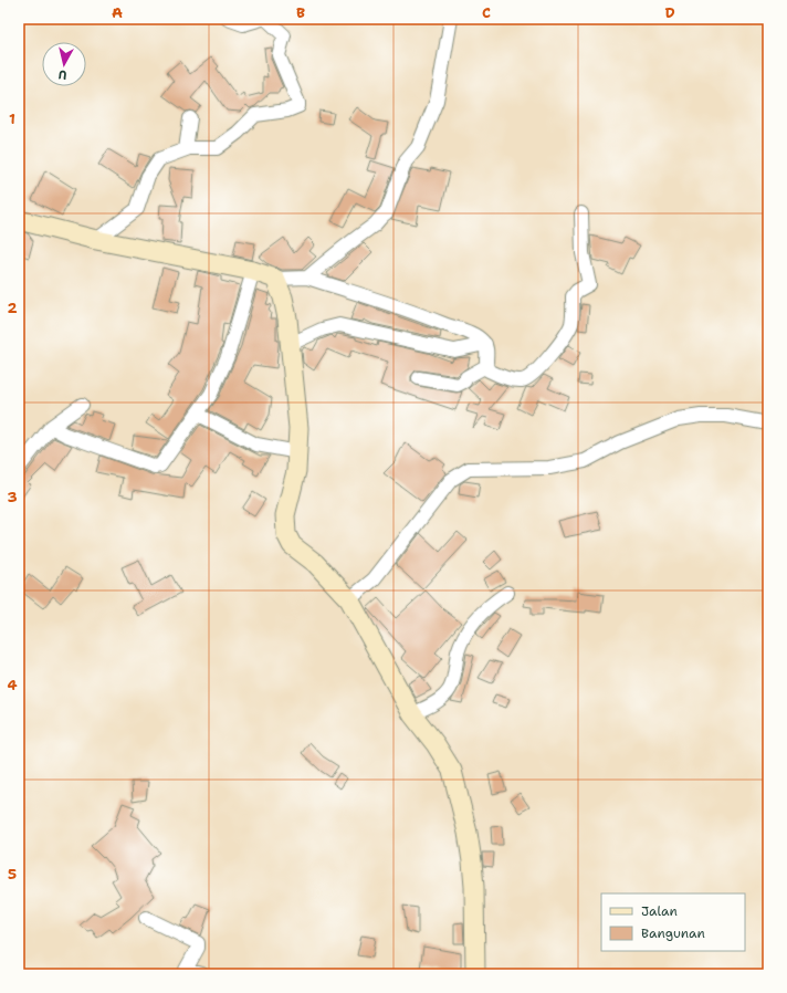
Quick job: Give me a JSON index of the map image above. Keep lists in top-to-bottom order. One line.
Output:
{"legend":["Jalan","Bangunan"],"north":"bottom","grid":{"columns":["A","B","C","D"],"rows":["1","2","3","4","5"]}}
